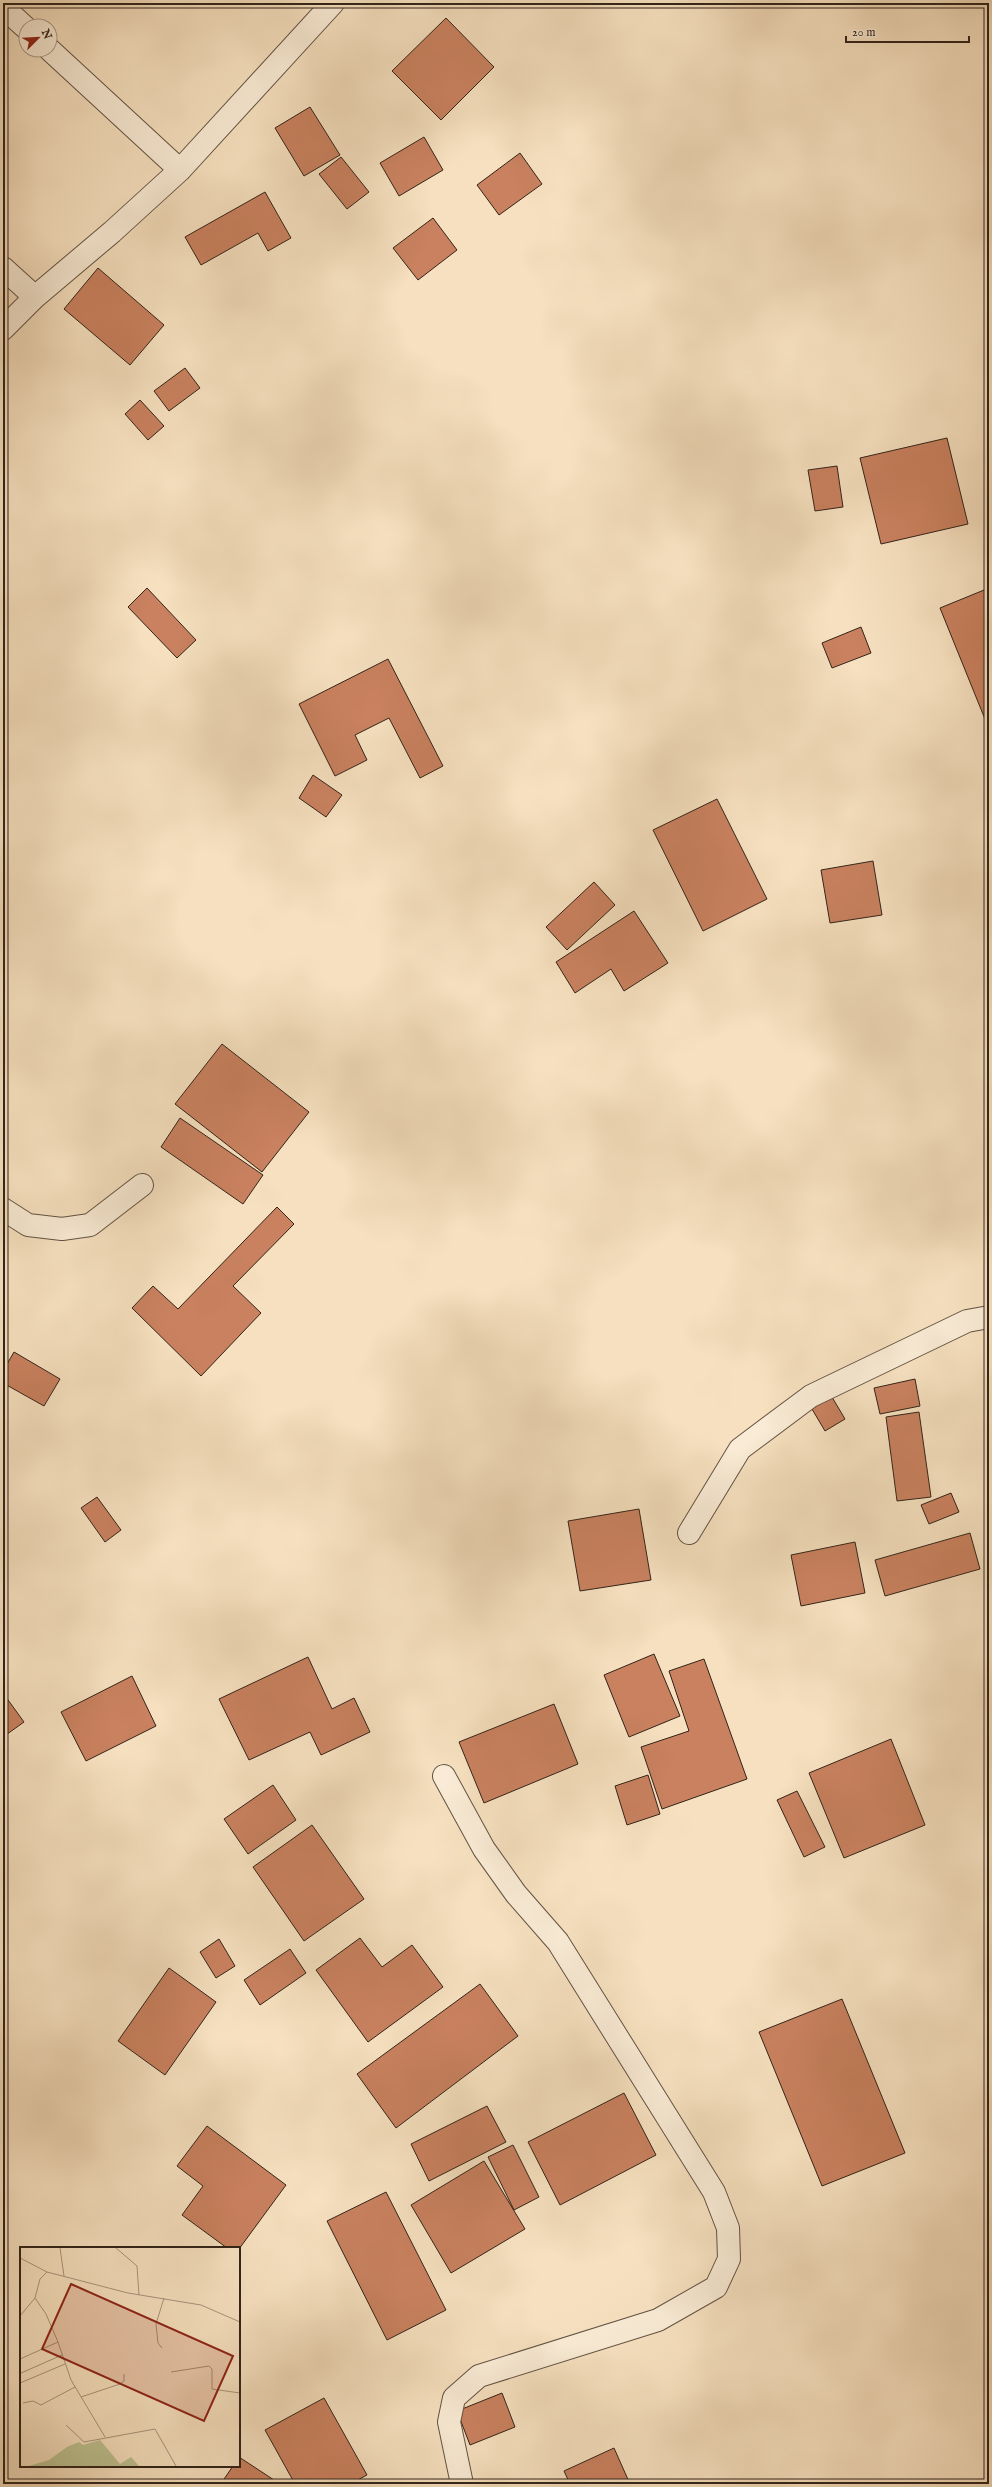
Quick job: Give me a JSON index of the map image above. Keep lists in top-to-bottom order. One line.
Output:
{"scale_bar":"20 m","north":"top right"}
